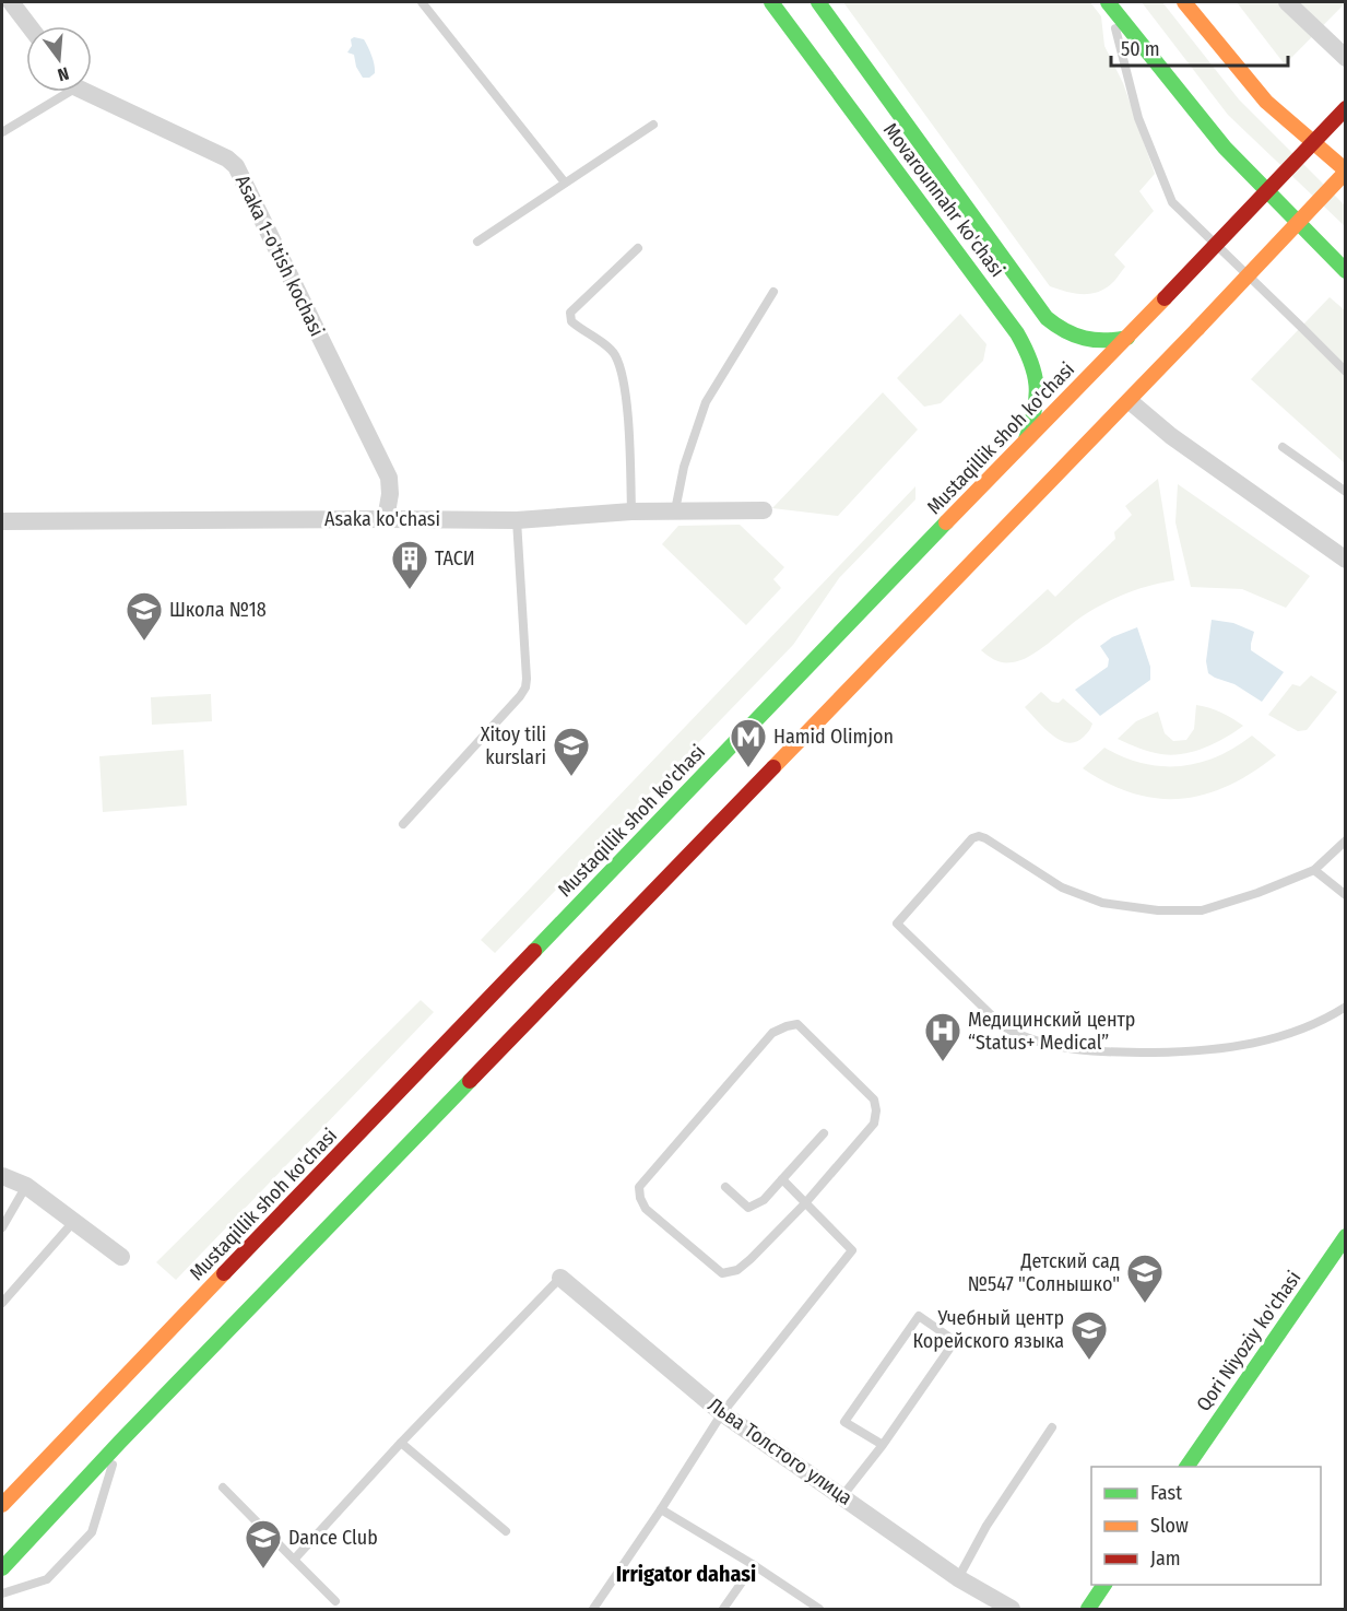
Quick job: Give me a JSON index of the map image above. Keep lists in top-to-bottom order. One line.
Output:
{"streets":{"main road":["Movarounnahr ko'chasi","Mustaqillik shoh ko'chasi","Qori Niyoziy ko'chasi"],"street":["Asaka 1-o'tish kochasi","Asaka ko'chasi","Льва Толстого улица"]},"crossings":[["Movarounnahr ko'chasi","Mustaqillik shoh ko'chasi"],["Asaka 1-o'tish kochasi","Asaka ko'chasi"]],"districts":["Irrigator dahasi"],"places":{"building":["ТАСИ"],"school or university":["Школа №18","Xitoy tili kurslari","Детский сад №547 \"Солнышко\"","Учебный центр Корейского языка","Dance Club"],"metro station":["Hamid Olimjon"],"hospital":["Медицинский центр “Status+ Medical”"]},"legend":["Fast","Slow","Jam"],"scale_bar":"50 m","north":"bottom"}
